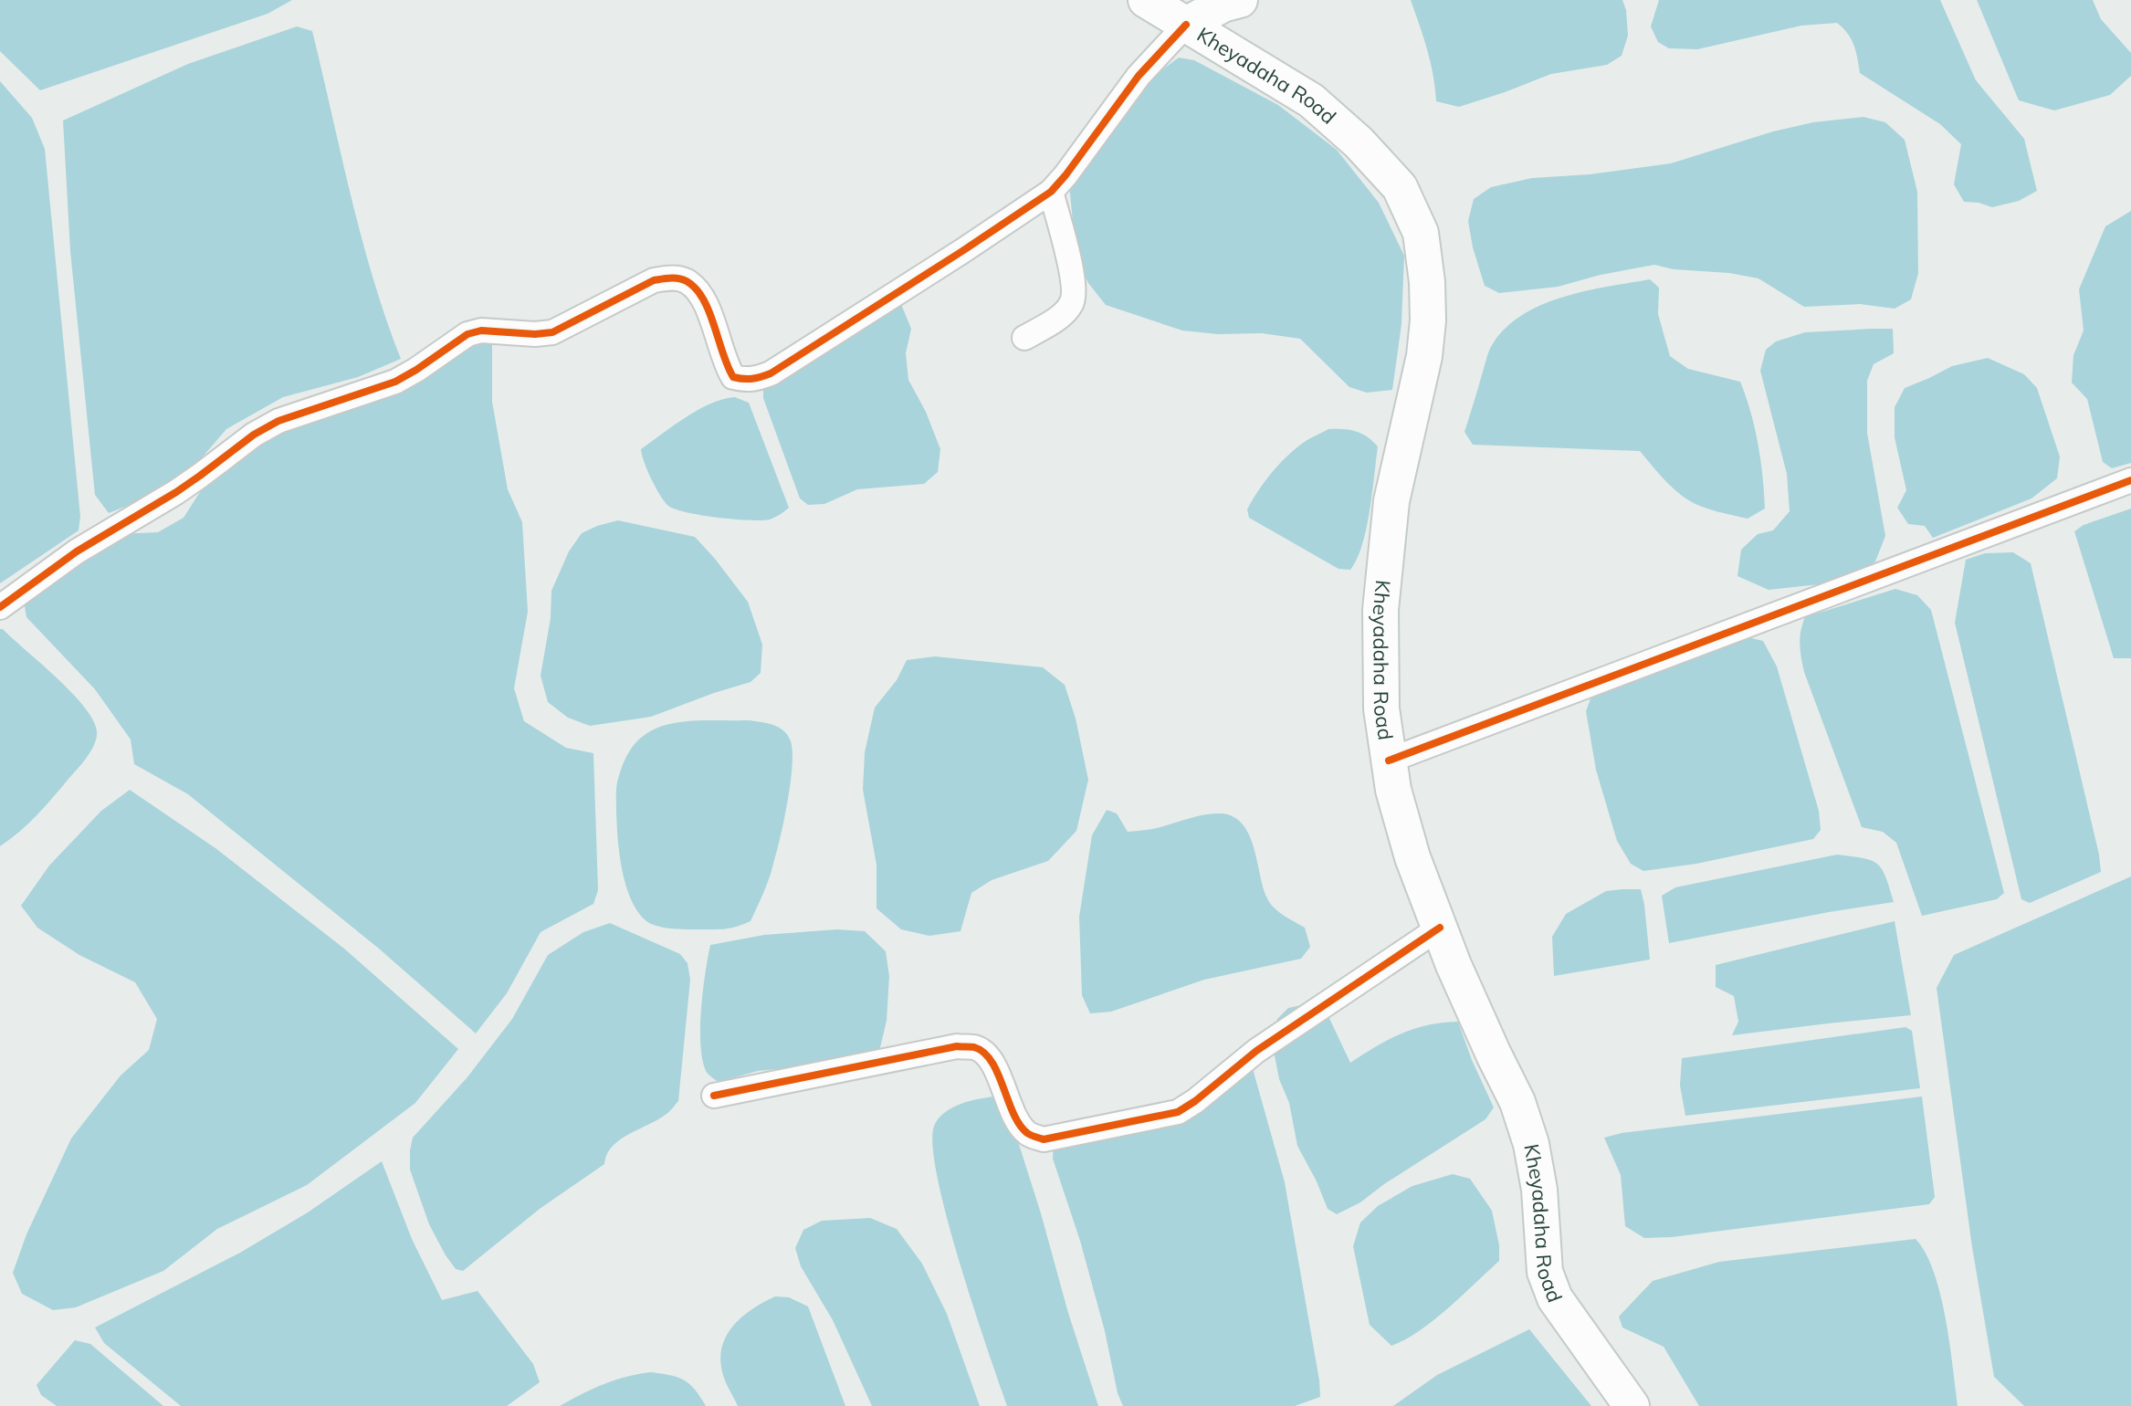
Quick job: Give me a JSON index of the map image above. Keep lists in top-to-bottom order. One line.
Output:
{"streets":{"main road":["Kheyadaha Road"]}}
